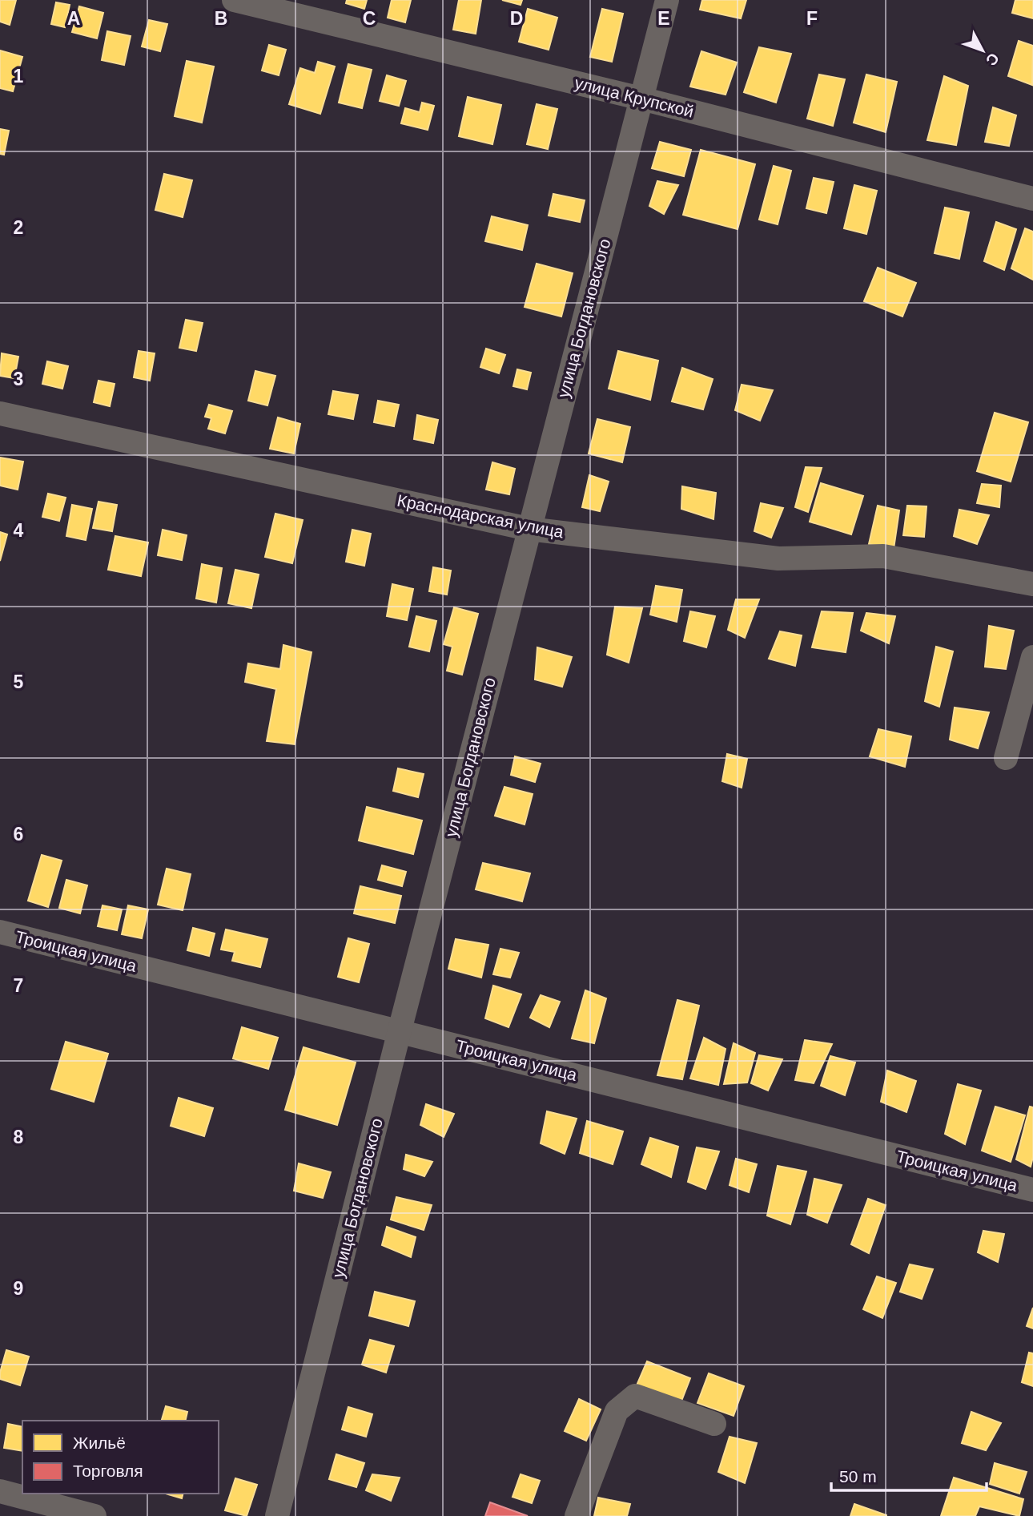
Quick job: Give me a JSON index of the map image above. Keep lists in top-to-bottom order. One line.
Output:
{"streets":{"street":["улица Крупской","улица Богдановского","Краснодарская улица","Троицкая улица"]},"crossings":[["улица Крупской","улица Богдановского"],["улица Богдановского","Краснодарская улица"],["улица Богдановского","Троицкая улица"]],"legend":["Жильё","Торговля"],"scale_bar":"50 m","north":"bottom right","grid":{"columns":["A","B","C","D","E","F"],"rows":["1","2","3","4","5","6","7","8","9"]}}
